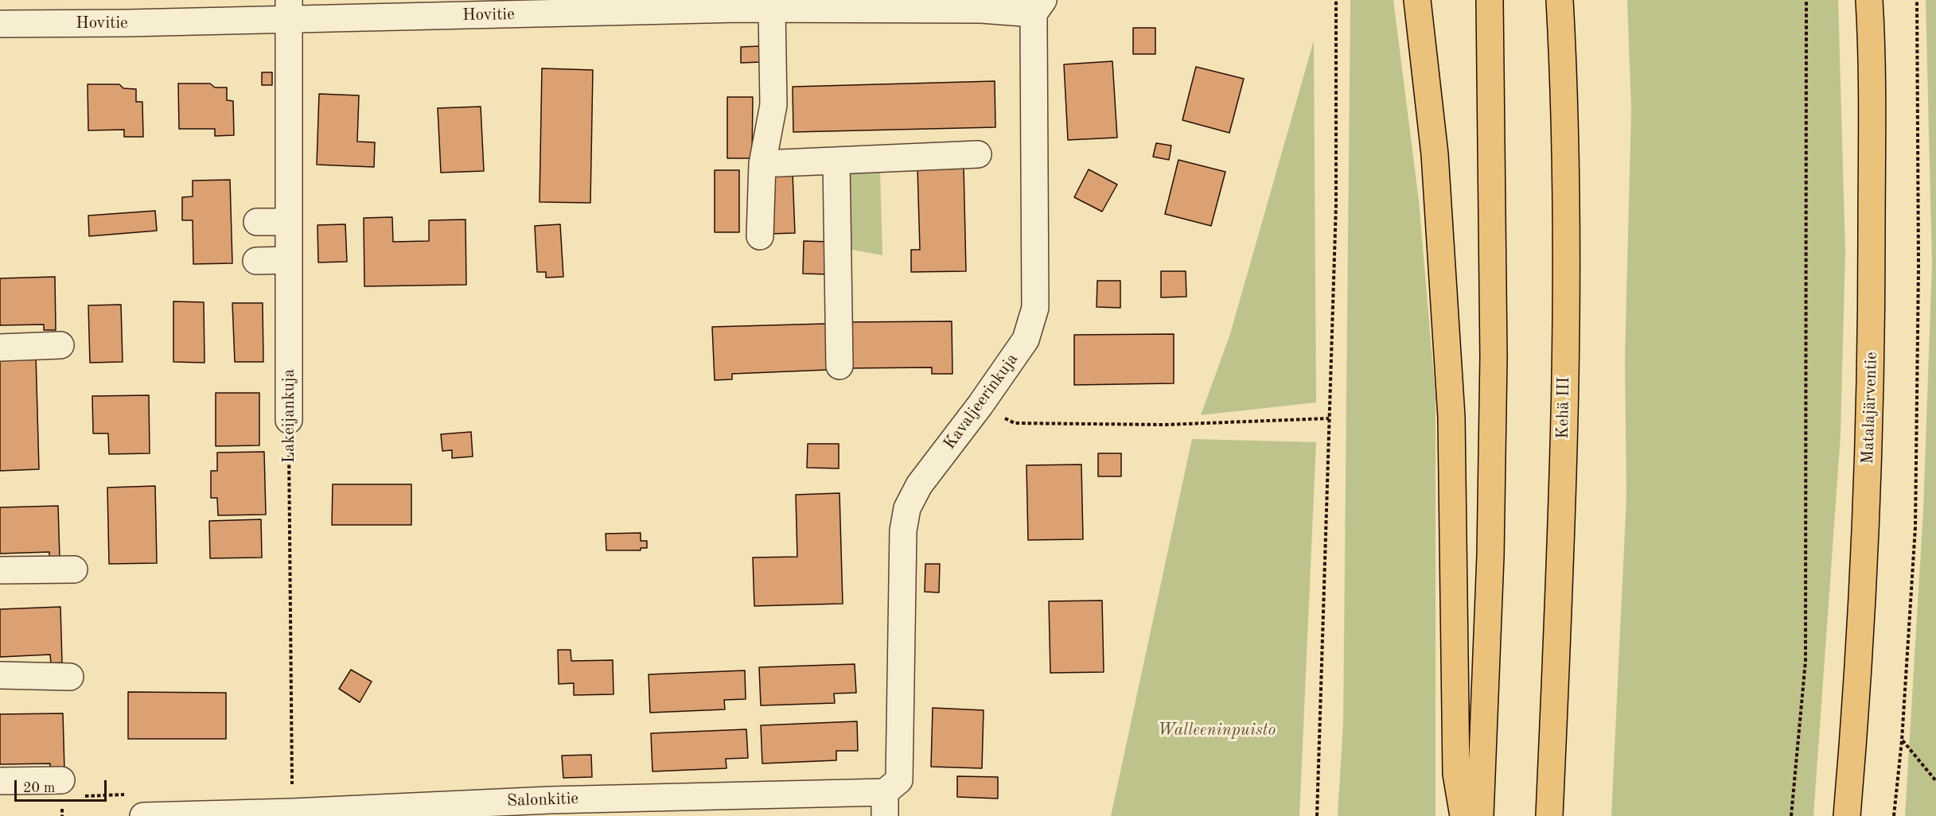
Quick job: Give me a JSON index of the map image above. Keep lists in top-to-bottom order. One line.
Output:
{"streets":{"main road":["Kehä III","Matalajärventie"],"street":["Hovitie","Kavaljeerinkuja","Lakeijankuja","Salonkitie"]},"crossings":[["Hovitie","Kavaljeerinkuja"],["Hovitie","Lakeijankuja"],["Kavaljeerinkuja","Salonkitie"],["Lakeijankuja","Salonkitie"]],"parks":["Walleeninpuisto"],"scale_bar":"20 m"}
